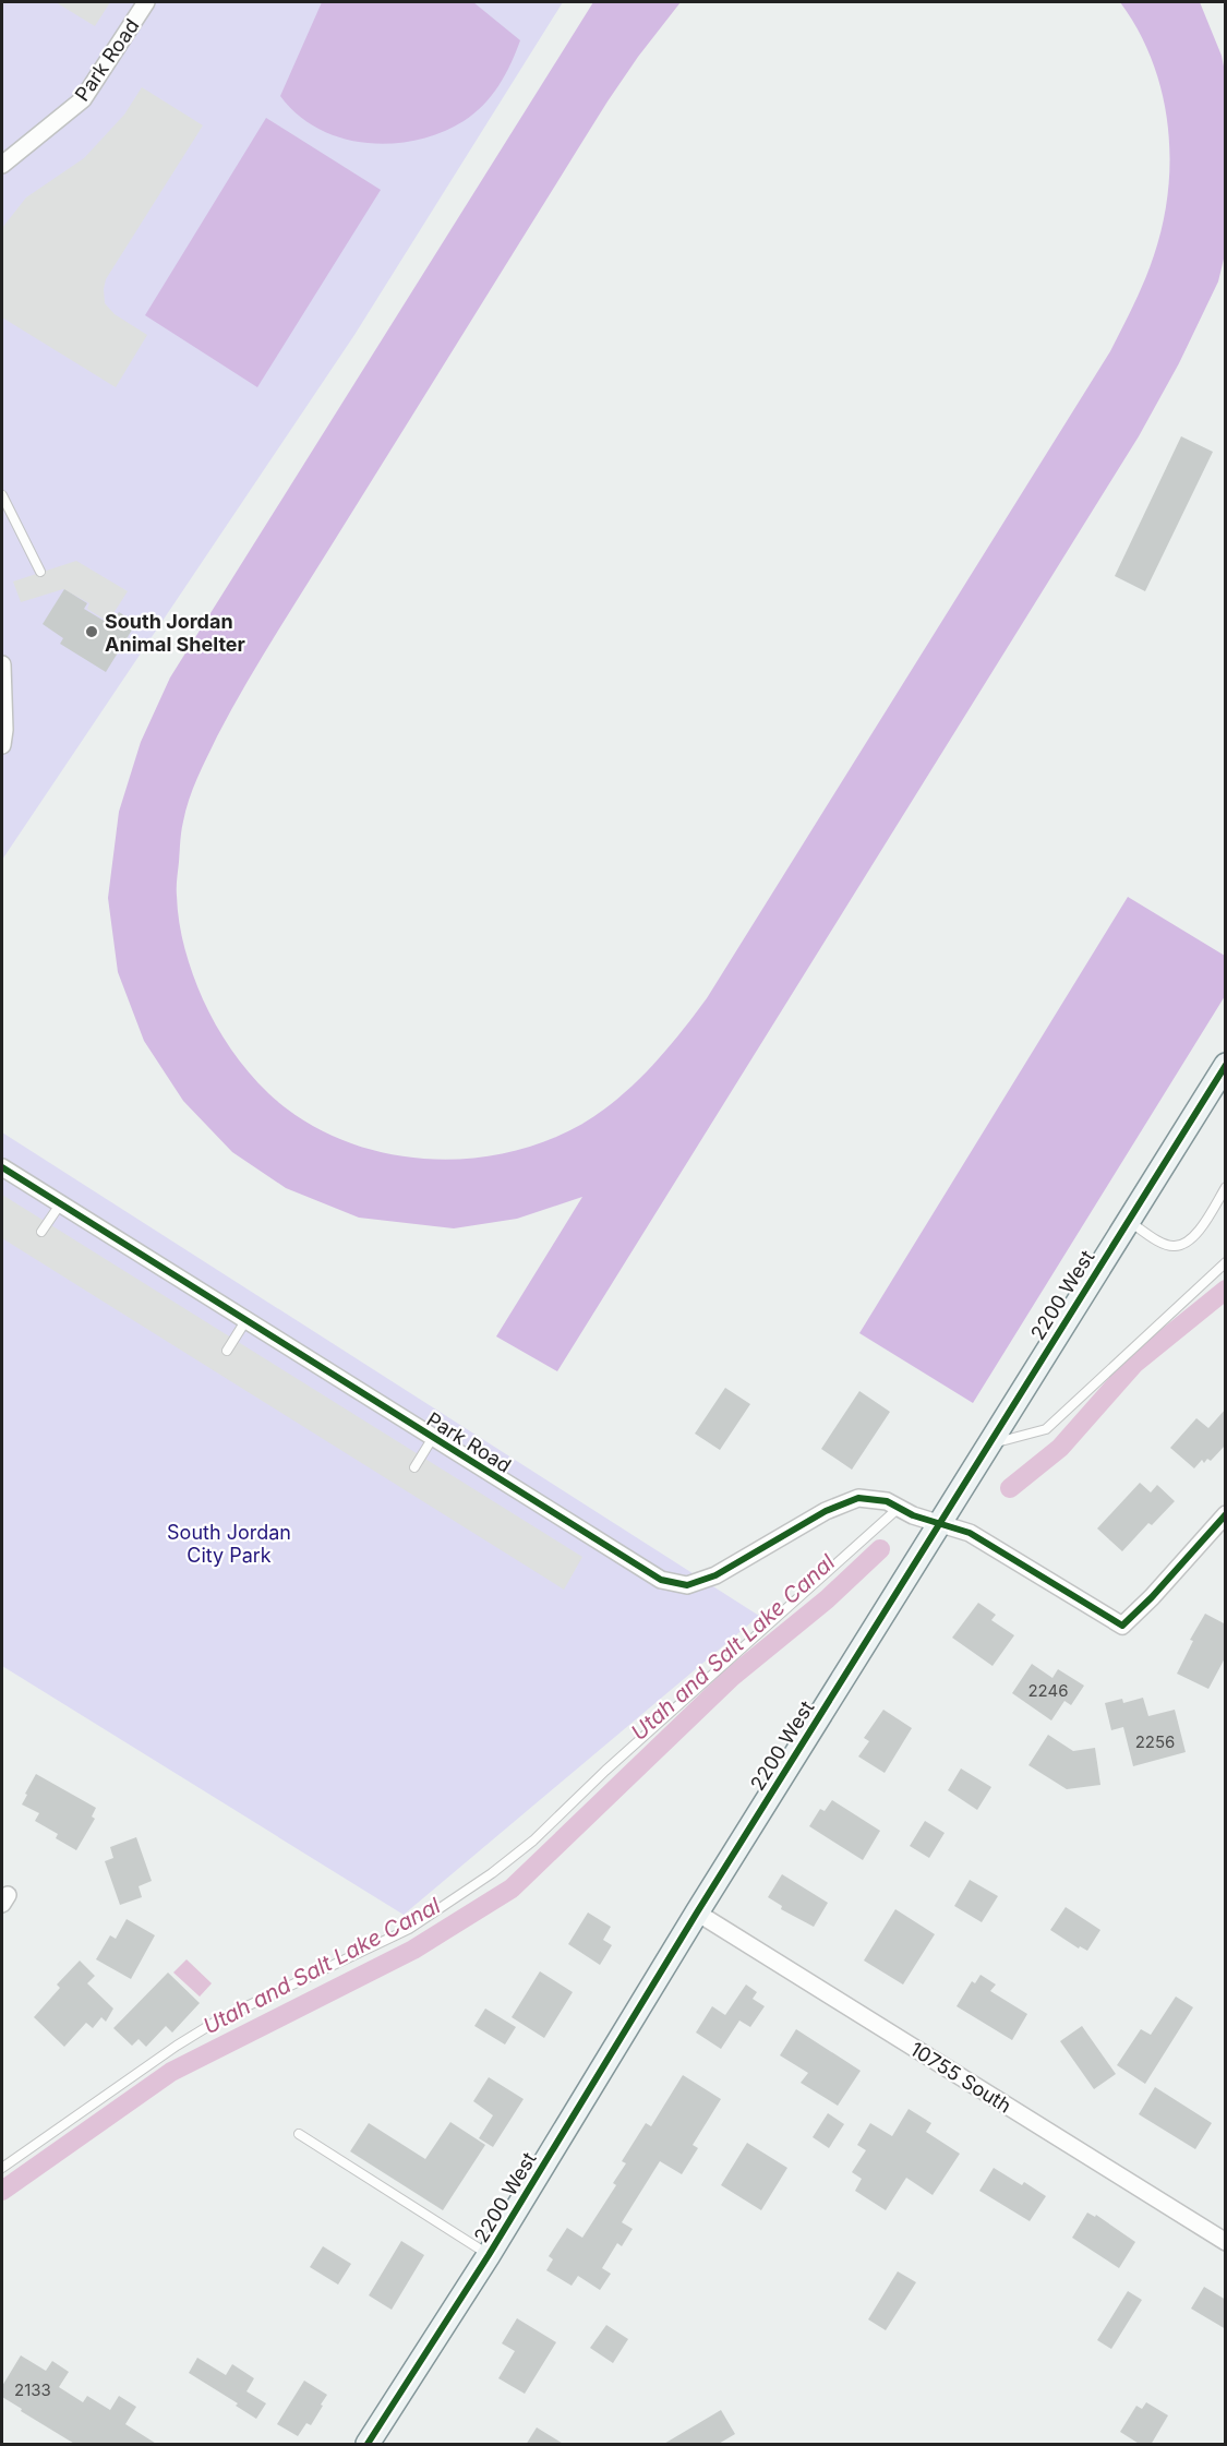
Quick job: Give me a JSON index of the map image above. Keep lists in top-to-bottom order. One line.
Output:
{"streets":{"street":["Park Road","2200 West","10755 South"]},"crossings":[["Park Road","2200 West"],["2200 West","10755 South"]],"water":["Utah and Salt Lake Canal"],"parks":["South Jordan City Park"],"places":["South Jordan Animal Shelter"],"house_numbers":["2246","2256","2133"]}
